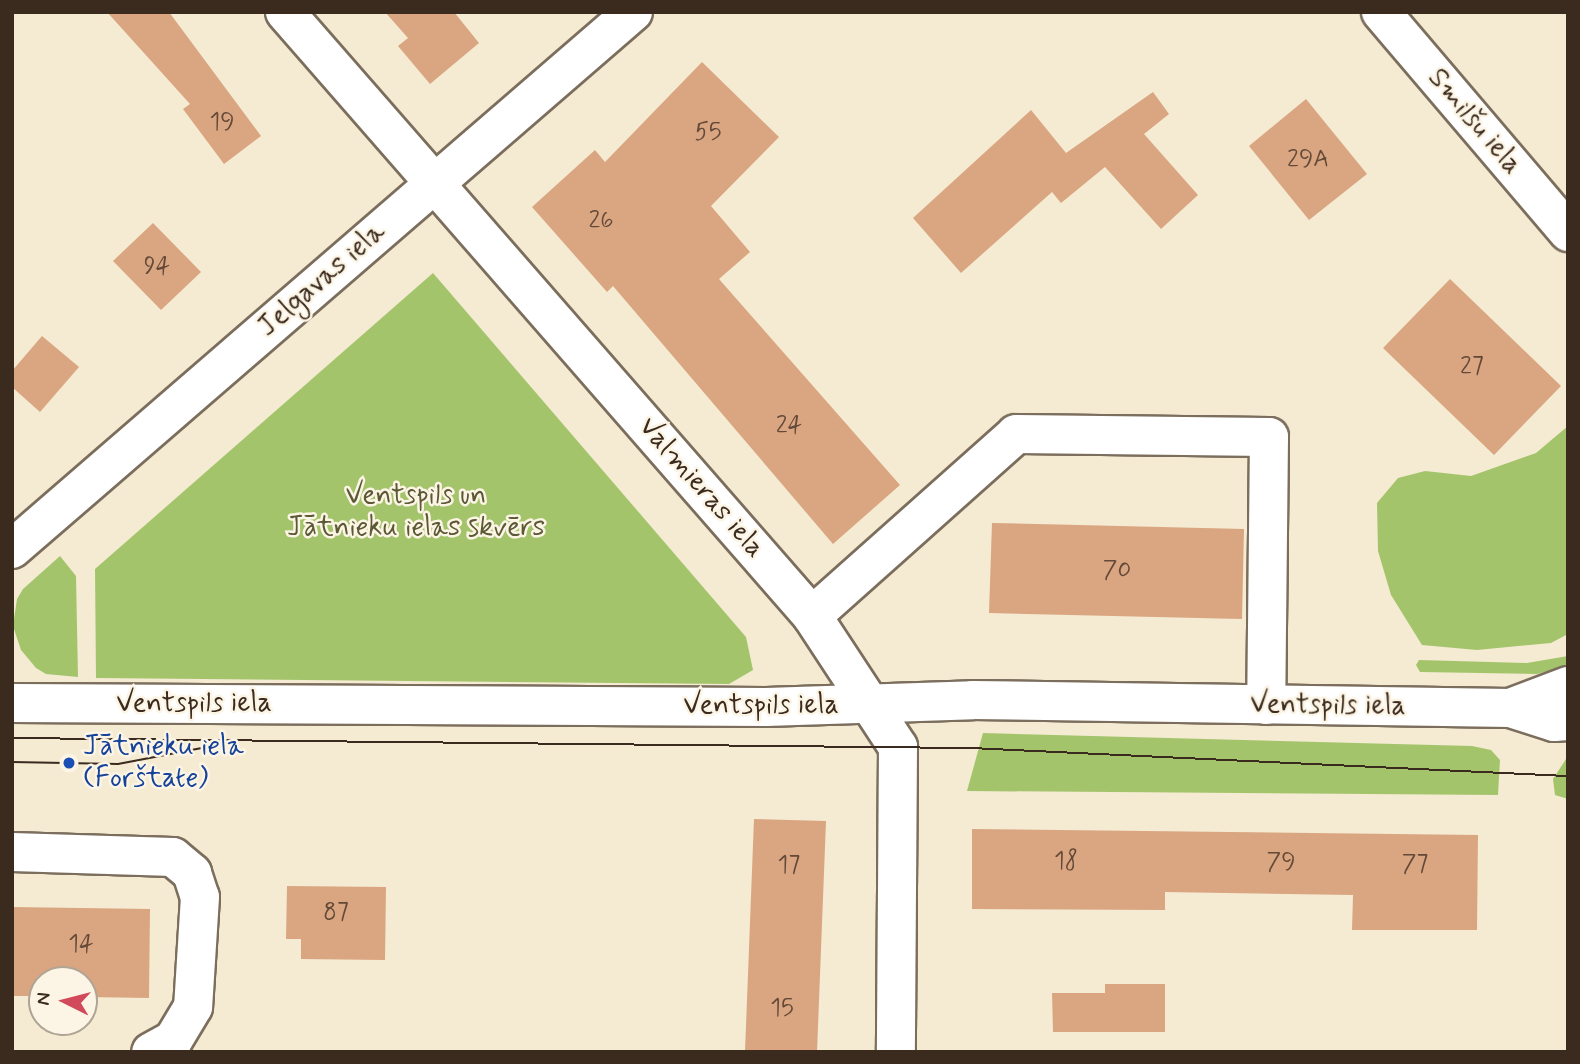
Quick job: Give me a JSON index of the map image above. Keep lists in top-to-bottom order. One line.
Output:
{"streets":{"street":["Smilšu iela","Jelgavas iela","Valmieras iela","Ventspils iela"]},"crossings":[["Jelgavas iela","Valmieras iela"],["Valmieras iela","Ventspils iela"]],"parks":["Ventspils un Jātnieku ielas skvērs"],"places":["Jātnieku iela (Forštate)"],"house_numbers":["19","55","29A","26","94","27","24","70","18","79","77","17","87","14","15"],"north":"left"}
